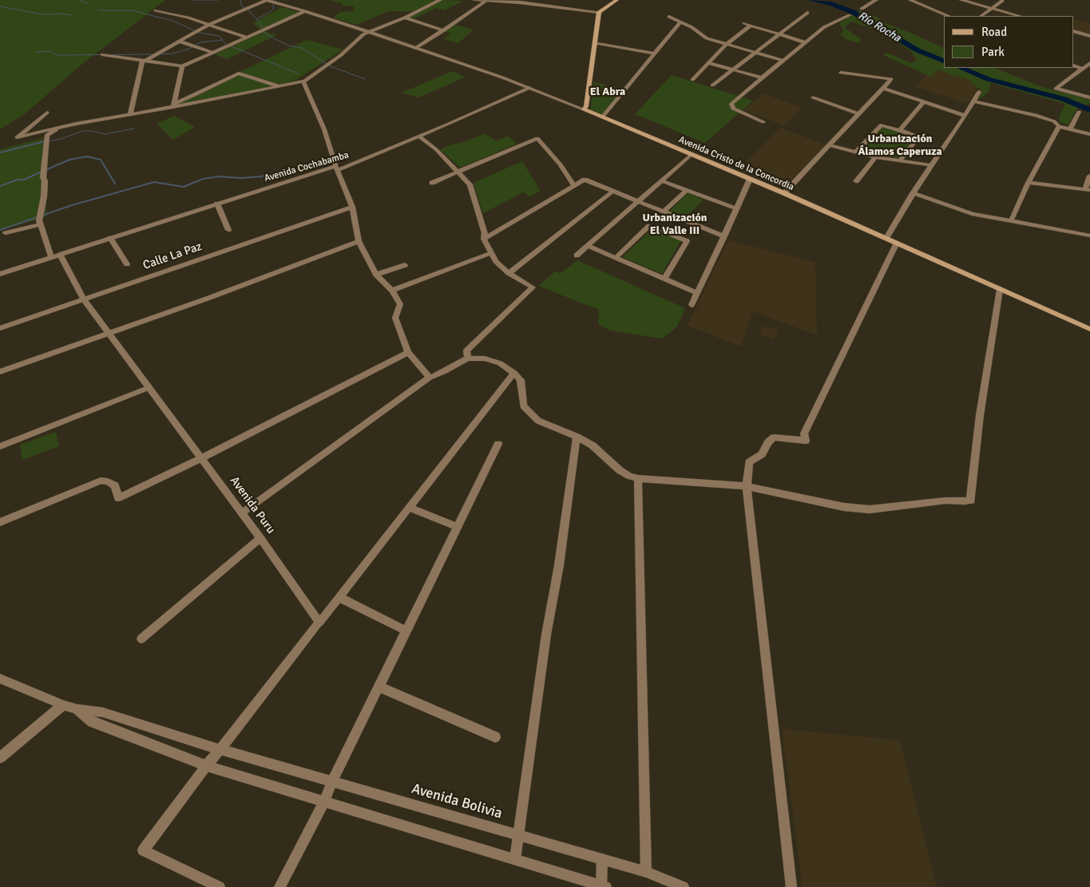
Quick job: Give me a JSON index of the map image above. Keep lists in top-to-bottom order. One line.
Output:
{"streets":{"main road":["Avenida Cristo de la Concordia"],"street":["Avenida Cochabamba","Calle La Paz","Avenida Puru","Avenida Bolivia"]},"crossings":[["Avenida Cristo de la Concordia","Avenida Cochabamba"],["Avenida Cochabamba","Avenida Puru"],["Calle La Paz","Avenida Puru"]],"districts":["El Abra","Urbanización Álamos Caperuza","Urbanización El Valle III"],"water":["Río Rocha"],"legend":["Road","Park"]}
